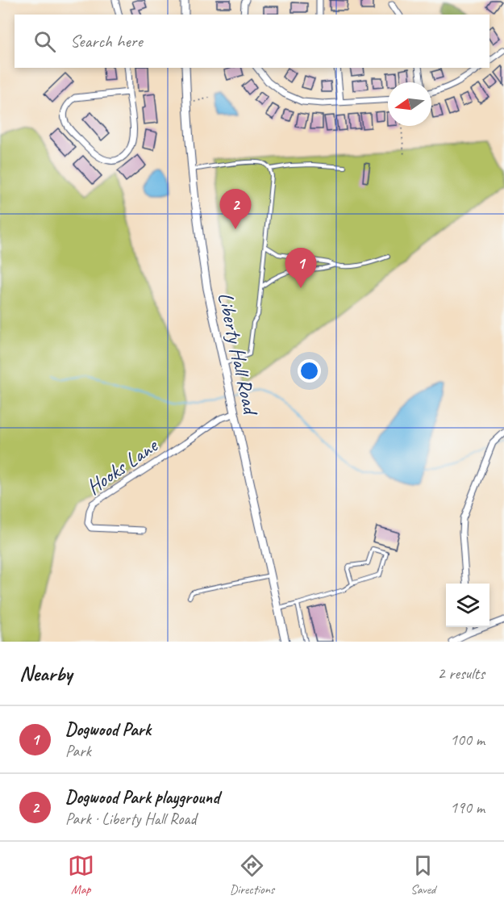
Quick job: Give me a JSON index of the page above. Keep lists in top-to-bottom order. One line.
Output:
{"streets":{"main road":["Liberty Hall Road"],"street":["Hooks Lane"]},"crossings":[["Liberty Hall Road","Hooks Lane"]],"north":"left","page":{"search":"Search here","pins":["2","1"],"heading":["Nearby","2 results"],"list":[{"mark":"1","name":"Dogwood Park","note":"Park","value":"100 m"},{"mark":"2","name":"Dogwood Park playground","note":"Park · Liberty Hall Road","value":"190 m"}],"nav":["Map","Directions","Saved"]}}
